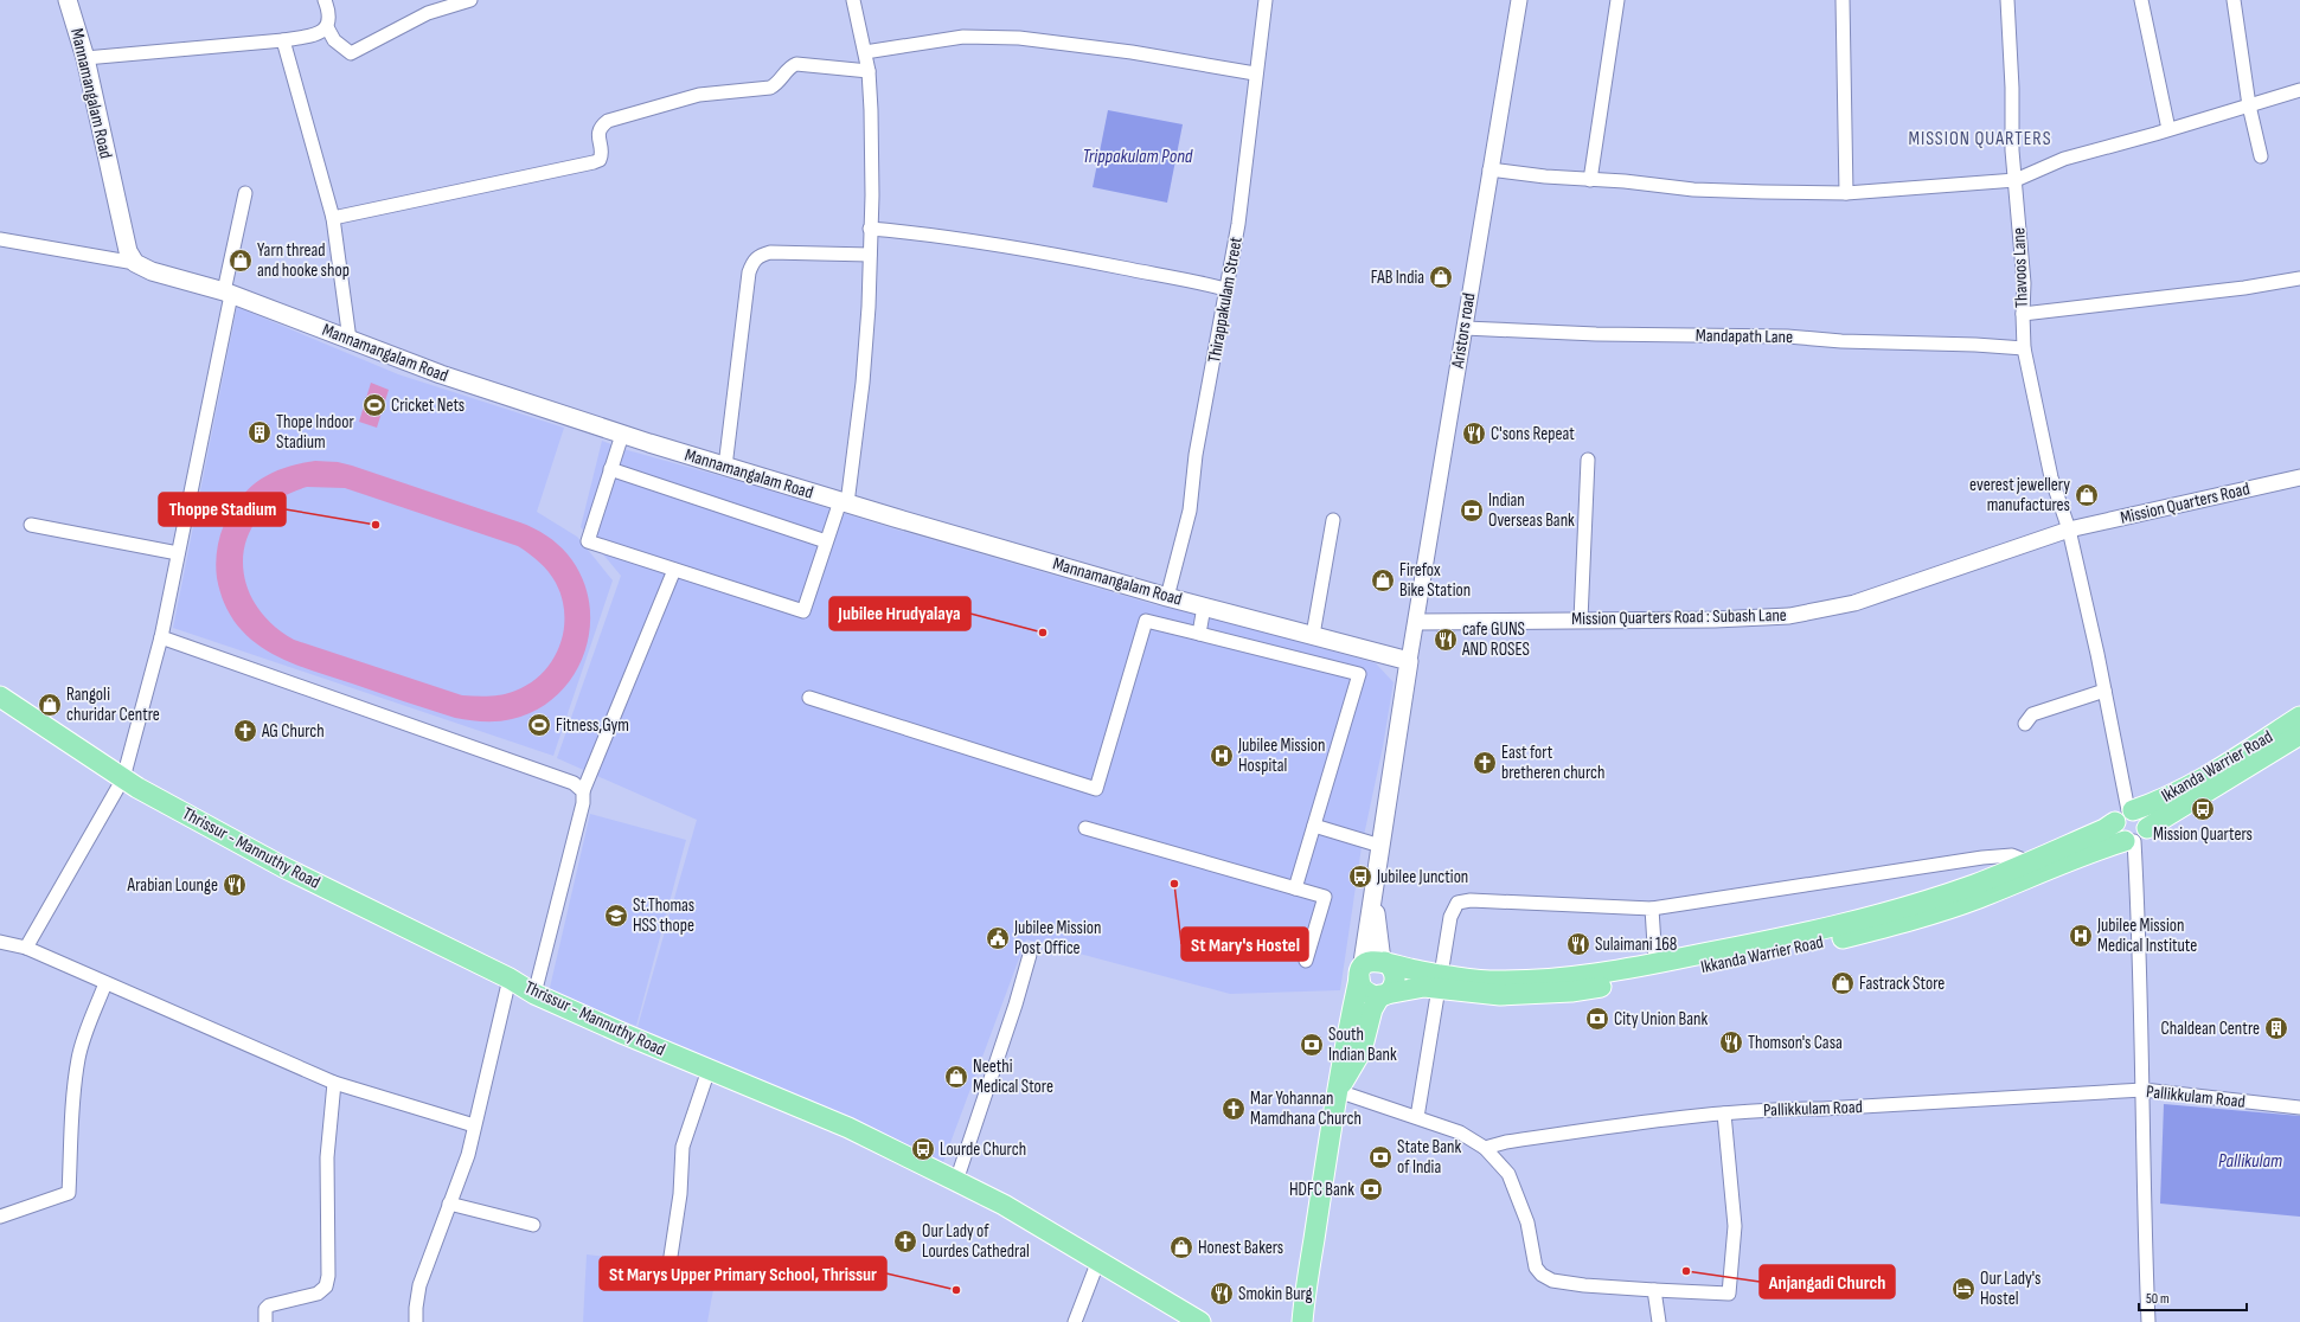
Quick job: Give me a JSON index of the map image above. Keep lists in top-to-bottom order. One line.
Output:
{"streets":{"main road":["Mannamangalam Road","Ikkanda Warrier Road","Thrissur - Mannuthy Road"],"street":["Thavoos Lane","Thirappakulam Street","Aristors road","Mandapath Lane","Mission Quarters Road","Mission Quarters Road : Subash Lane","Pallikkulam Road"]},"crossings":[["Mannamangalam Road","Thirappakulam Street"],["Mannamangalam Road","Aristors road"],["Thavoos Lane","Mandapath Lane"],["Thavoos Lane","Mission Quarters Road"],["Thavoos Lane","Mission Quarters Road : Subash Lane"],["Thavoos Lane","Ikkanda Warrier Road"],["Aristors road","Mandapath Lane"],["Aristors road","Mission Quarters Road : Subash Lane"],["Mission Quarters Road","Mission Quarters Road : Subash Lane"]],"districts":["MISSION QUARTERS"],"water":["Trippakulam Pond","Pallikulam"],"places":{"shop":["Yarn thread and hooke shop","FAB India","everest jewellery manufactures","Firefox Bike Station","Rangoli churidar Centre","Fastrack Store","Neethi Medical Store","Honest Bakers"],"sports":["Cricket Nets","Fitness,Gym"],"building":["Thope Indoor Stadium","Chaldean Centre"],"restaurant":["C'sons Repeat","cafe GUNS AND ROSES","Arabian Lounge","Sulaimani 168","Thomson's Casa","Smokin Burg"],"bank":["Indian Overseas Bank","City Union Bank","South Indian Bank","State Bank of India","HDFC Bank"],"other":["Thoppe Stadium","Jubilee Hrudyalaya","St Mary's Hostel","Anjangadi Church","St Marys Upper Primary School, Thrissur"],"church":["AG Church","East fort bretheren church","Mar Yohannan Mamdhana Church","Our Lady of Lourdes Cathedral"],"hospital":["Jubilee Mission Hospital","Jubilee Mission Medical Institute"],"bus stop":["Mission Quarters","Jubilee Junction","Lourde Church"],"school or university":["St.Thomas HSS thope"],"public building":["Jubilee Mission Post Office"],"hotel":["Our Lady's Hostel"]},"scale_bar":"50 m"}
